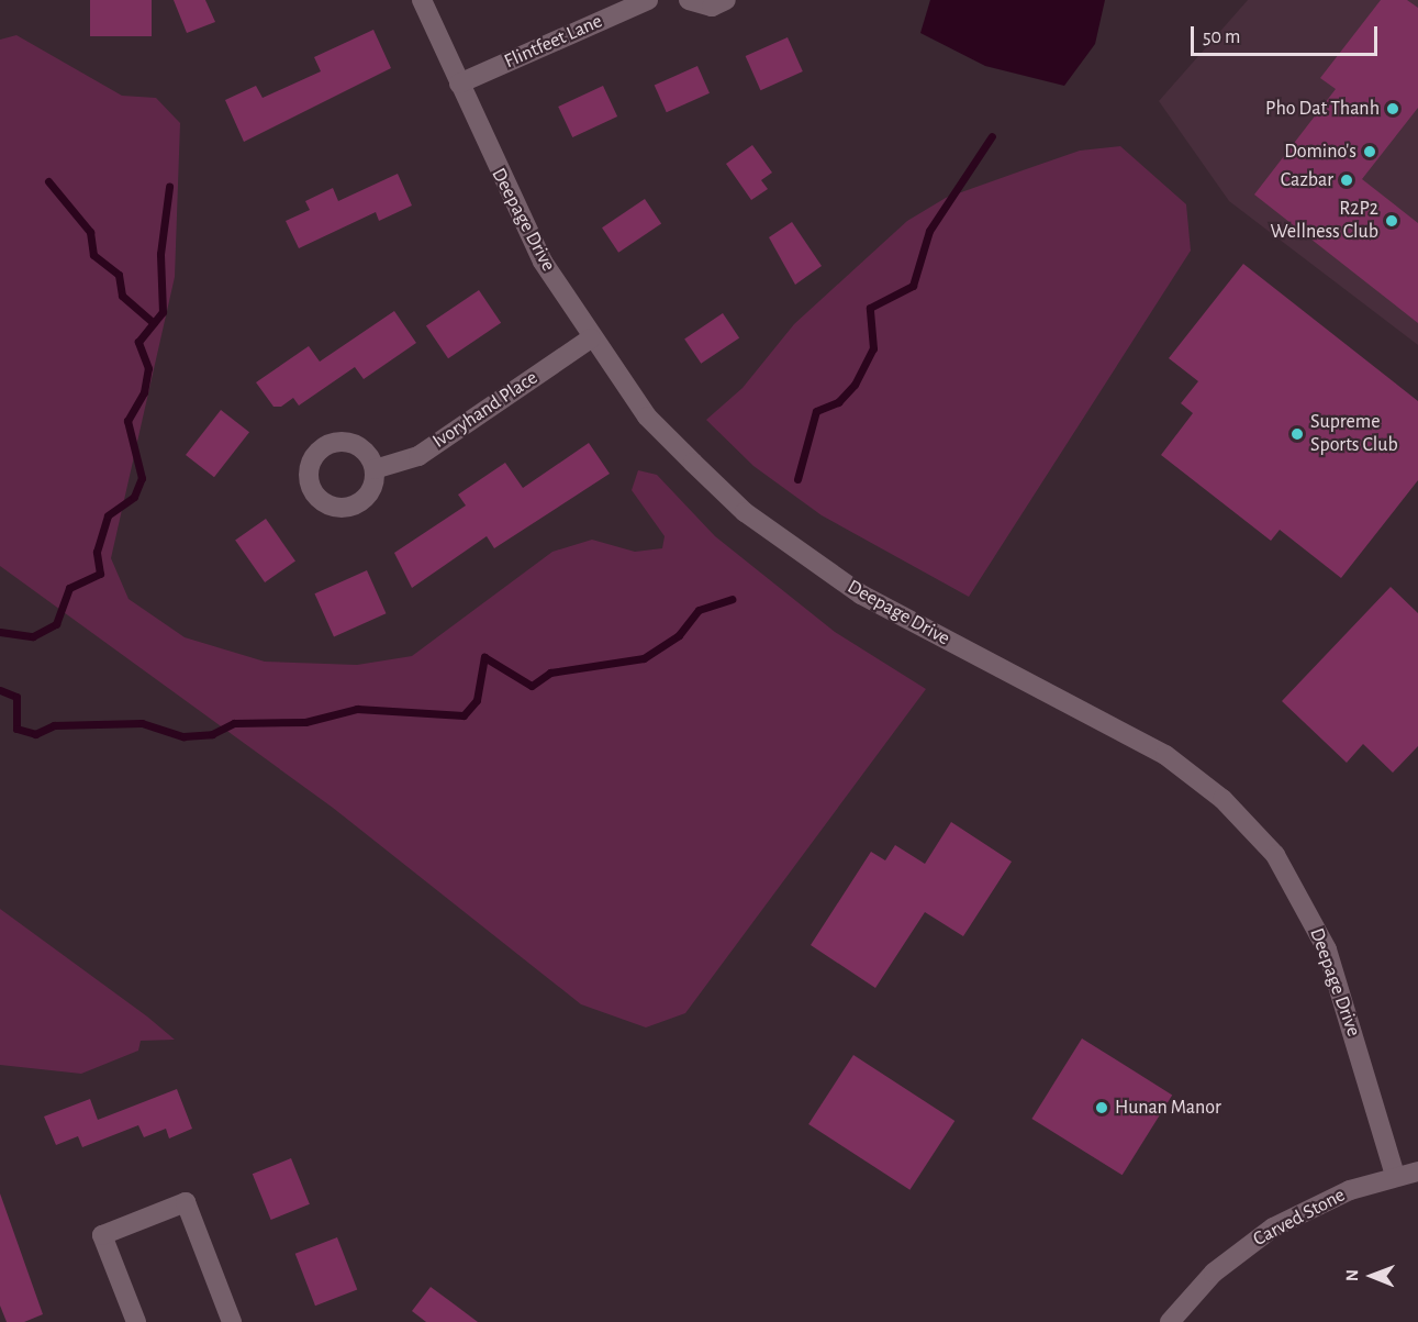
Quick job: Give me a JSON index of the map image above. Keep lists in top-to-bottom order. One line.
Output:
{"streets":{"street":["Flintfeet Lane","Deepage Drive","Ivoryhand Place","Carved Stone"]},"crossings":[["Flintfeet Lane","Deepage Drive"],["Deepage Drive","Ivoryhand Place"],["Deepage Drive","Carved Stone"]],"places":["Pho Dat Thanh","Domino's","Cazbar","R2P2 Wellness Club","Supreme Sports Club","Hunan Manor"],"scale_bar":"50 m","north":"left"}
